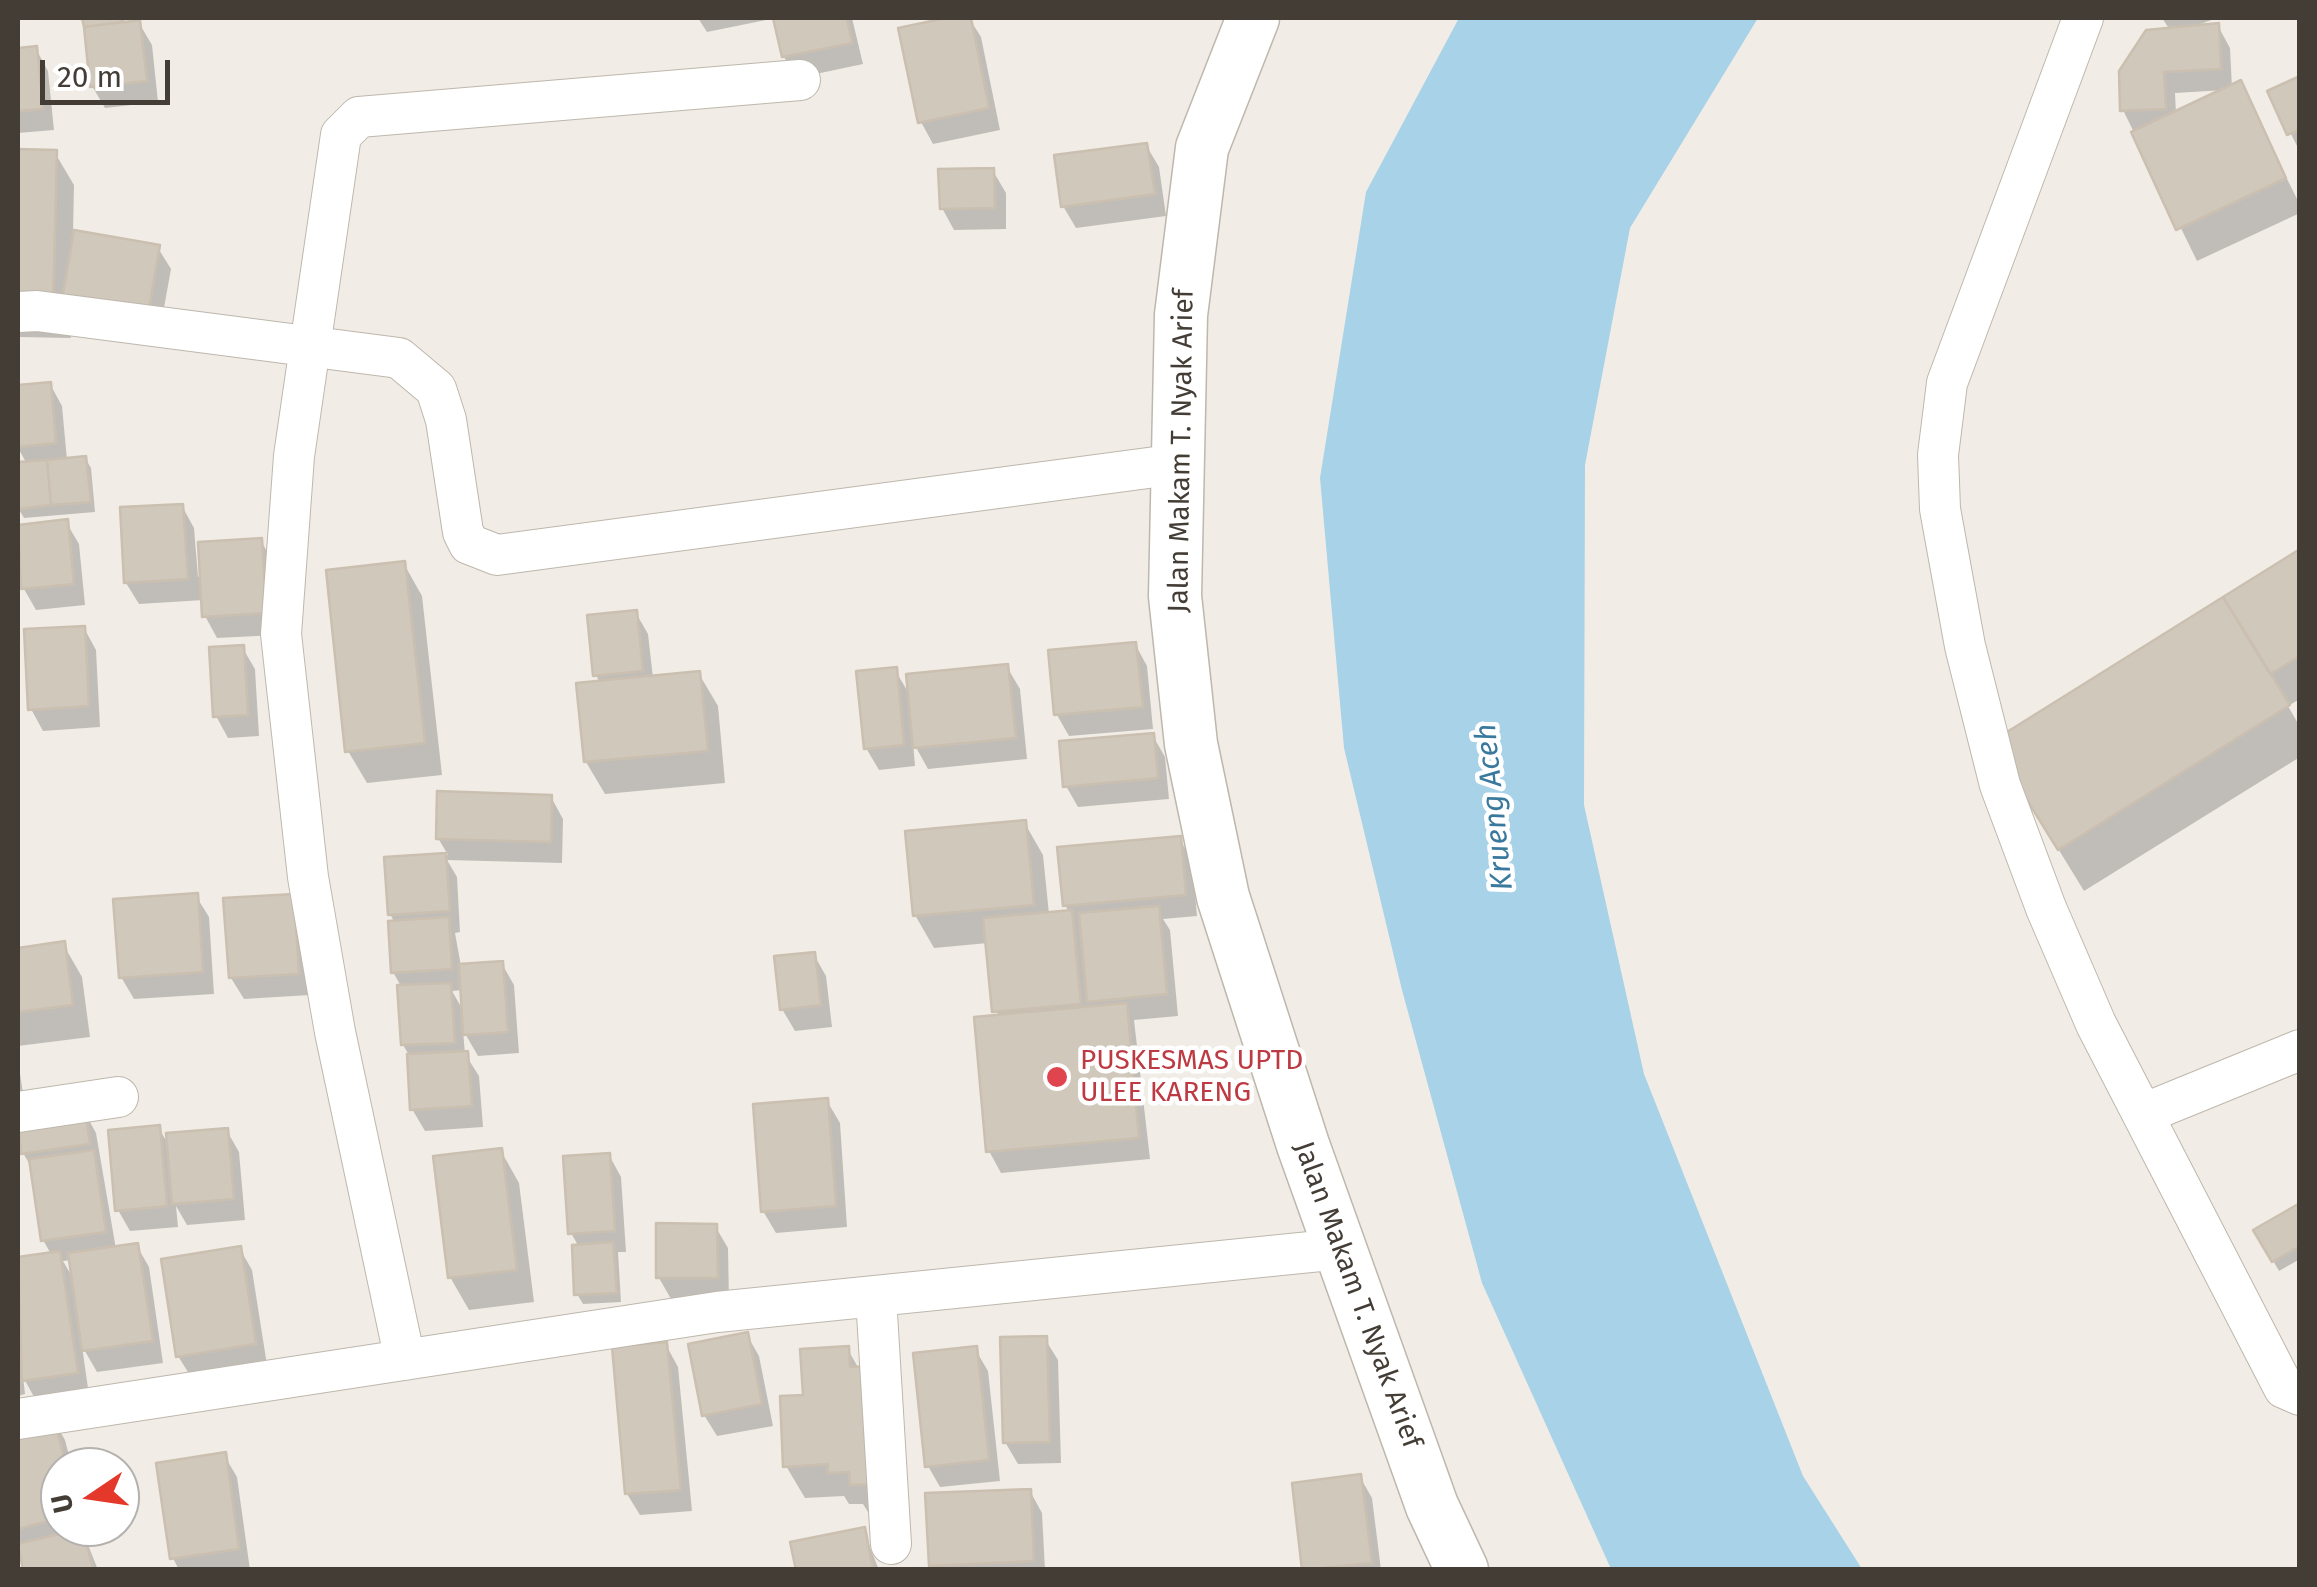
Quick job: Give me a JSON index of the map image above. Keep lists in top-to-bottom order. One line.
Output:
{"streets":{"street":["Jalan Makam T. Nyak Arief"]},"water":["Krueng Aceh"],"places":["PUSKESMAS UPTD ULEE KARENG"],"scale_bar":"20 m","north":"left"}
